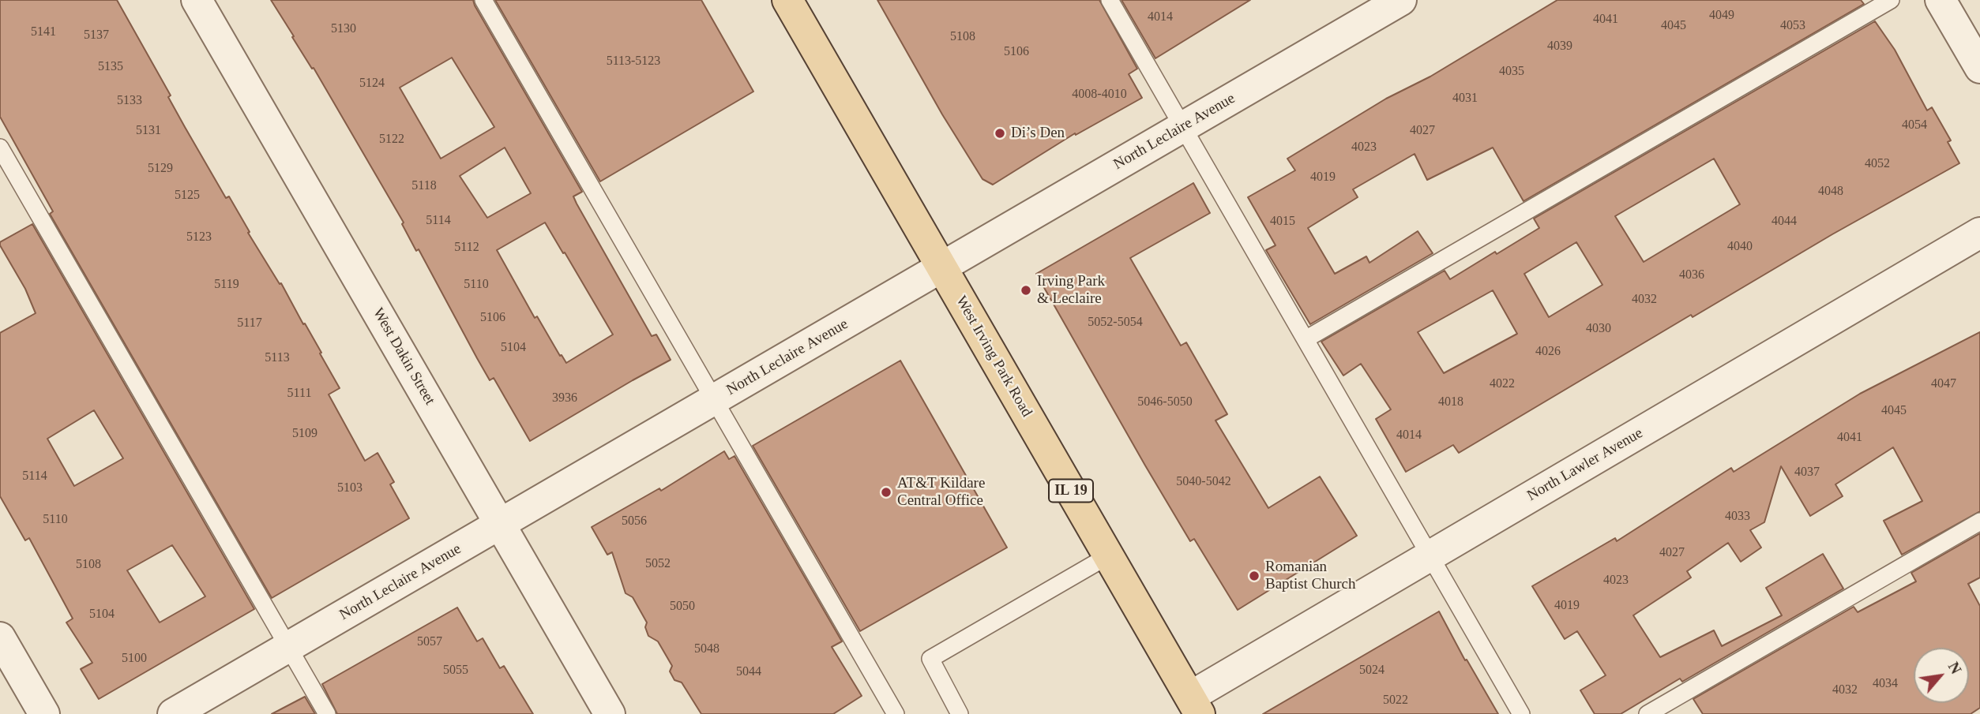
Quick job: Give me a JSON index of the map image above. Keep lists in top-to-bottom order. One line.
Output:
{"streets":{"main road":["West Irving Park Road","IL 19"],"street":["North Leclaire Avenue","West Dakin Street","North Lawler Avenue"]},"crossings":[["North Leclaire Avenue","West Dakin Street"],["North Leclaire Avenue","West Irving Park Road"],["West Irving Park Road","North Lawler Avenue"]],"places":["Di’s Den","Irving Park & Leclaire","AT&T Kildare Central Office","Romanian Baptist Church"],"house_numbers":["4049","4014","4041","4045","4053","5130","5141","5137","5108","4039","5106","5113-5123","5135","4035","5124","4008-4010","4031","5133","4054","5131","4027","5122","4023","4052","5129","4019","5118","4048","5125","5114","4015","4044","5123","4040","5112","4036","5119","5110","4032","5106","5052-5054","5117","4030","5104","4026","5113","4022","4047","5111","3936","5046-5050","4018","4045","5109","4014","4041","4037","5114","5040-5042","5103","4033","5110","5056","4027","5052","5108","4023","4019","5050","5104","5057","5048","5100","5055","5024","5044","4034","4032","5022"],"north":"top right"}
